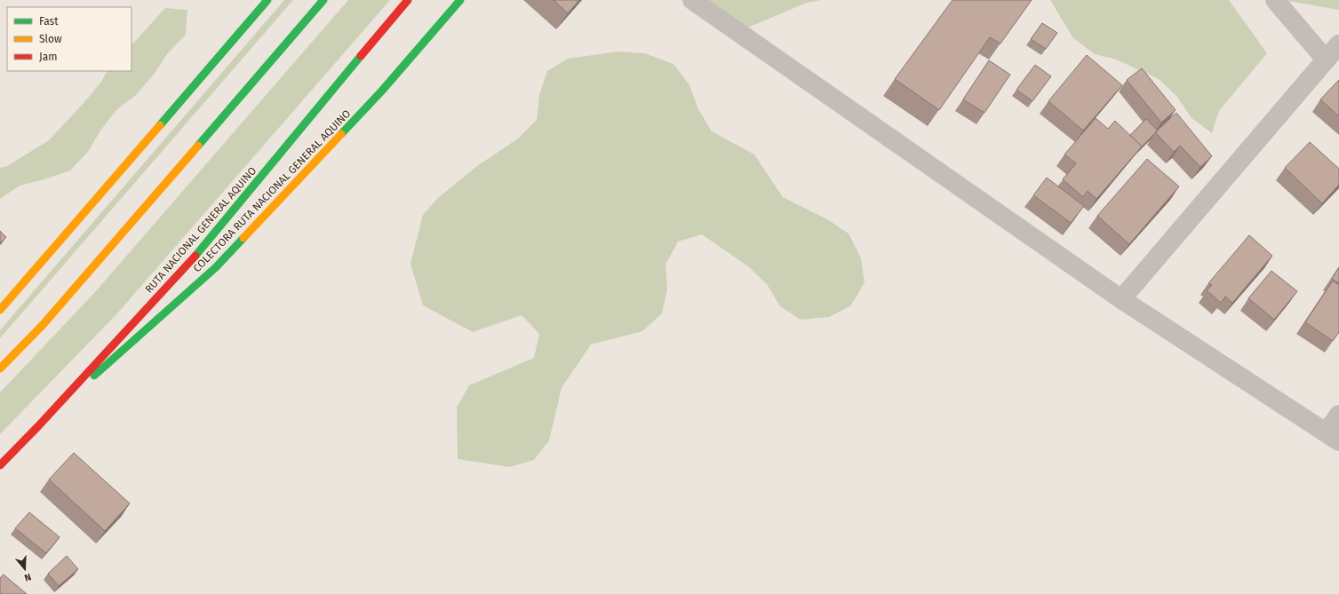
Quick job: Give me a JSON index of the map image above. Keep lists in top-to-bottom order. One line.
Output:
{"streets":{"main road":["COLECTORA RUTA NACIONAL GENERAL AQUINO","RUTA NACIONAL GENERAL AQUINO"]},"crossings":[["COLECTORA RUTA NACIONAL GENERAL AQUINO","RUTA NACIONAL GENERAL AQUINO"]],"legend":["Fast","Slow","Jam"],"north":"bottom"}
